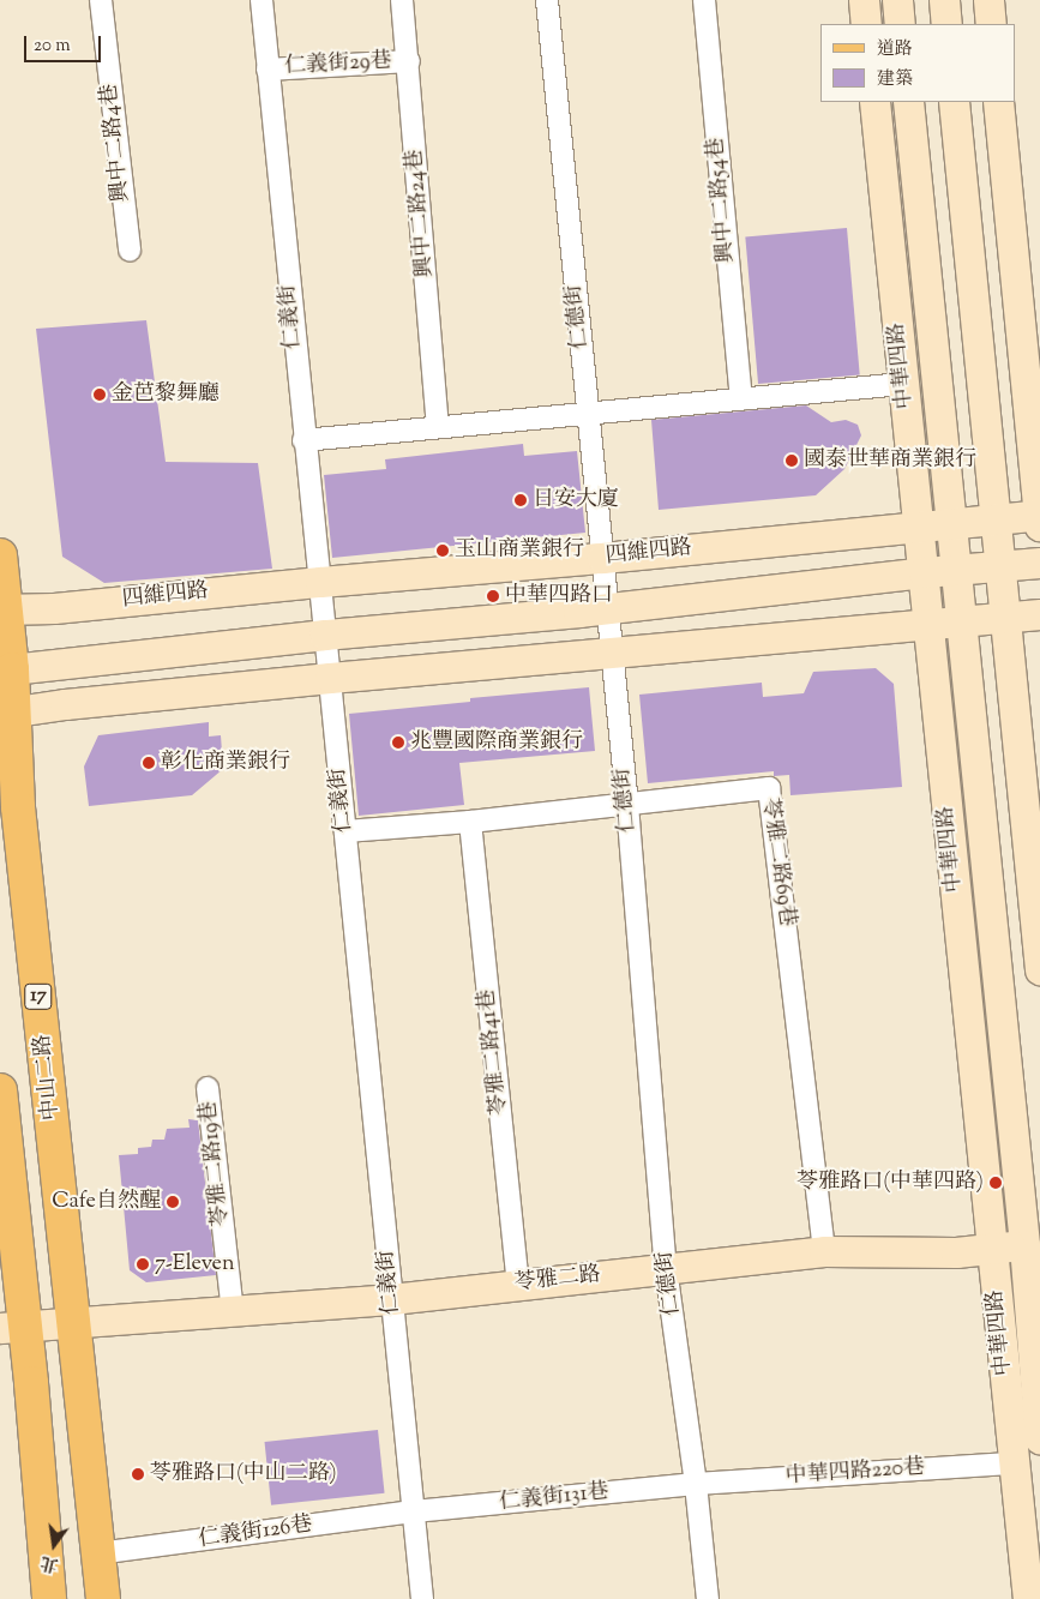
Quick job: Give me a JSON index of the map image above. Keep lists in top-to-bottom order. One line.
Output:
{"streets":{"main road":["17","中山二路"],"street":["仁義街29巷","興中二路4巷","興中二路54巷","興中二路24巷","仁義街","仁德街","中華四路","四維四路","苓雅二路69巷","苓雅二路41巷","苓雅二路19巷","苓雅二路","中華四路220巷","仁義街131巷","仁義街126巷"]},"crossings":[["仁義街29巷","興中二路24巷"],["仁義街29巷","仁義街"],["仁義街","四維四路"],["仁義街","苓雅二路69巷"],["仁義街","苓雅二路"],["仁義街","仁義街131巷"],["仁義街","仁義街126巷"],["仁德街","四維四路"],["仁德街","苓雅二路69巷"],["仁德街","苓雅二路"],["仁德街","中華四路220巷"],["仁德街","仁義街131巷"],["中華四路","四維四路"],["中華四路","苓雅二路"],["中華四路","中華四路220巷"],["四維四路","中山二路"],["苓雅二路69巷","苓雅二路41巷"],["苓雅二路69巷","苓雅二路"],["苓雅二路41巷","苓雅二路"],["中山二路","苓雅二路"],["中山二路","仁義街126巷"],["苓雅二路19巷","苓雅二路"],["中華四路220巷","仁義街131巷"],["仁義街131巷","仁義街126巷"]],"places":["金芭黎舞廳","國泰世華商業銀行","日安大廈","玉山商業銀行","中華四路口","兆豐國際商業銀行","彰化商業銀行","苓雅路口(中華四路)","Cafe自然醒","7-Eleven","苓雅路口(中山二路)"],"legend":["道路","建築"],"scale_bar":"20 m","north":"bottom"}
